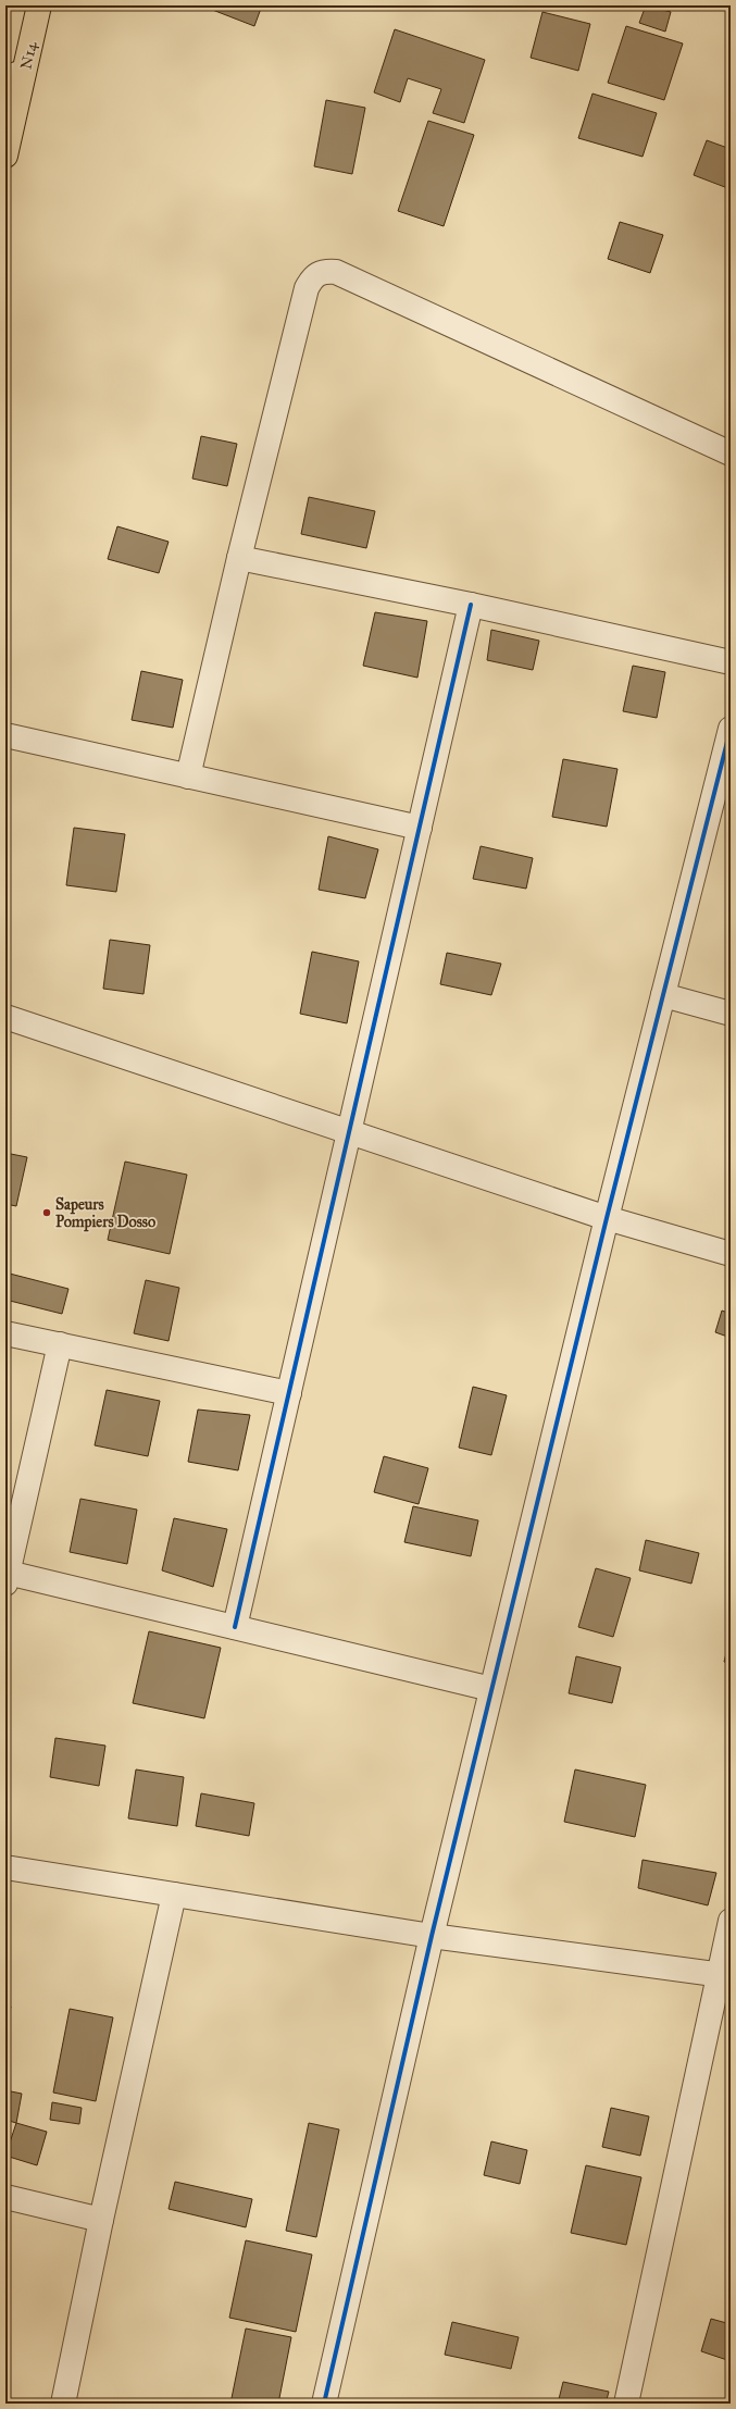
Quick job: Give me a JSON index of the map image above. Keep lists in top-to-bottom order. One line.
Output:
{"streets":{"main road":["N14"]},"places":["Sapeurs Pompiers Dosso"]}
